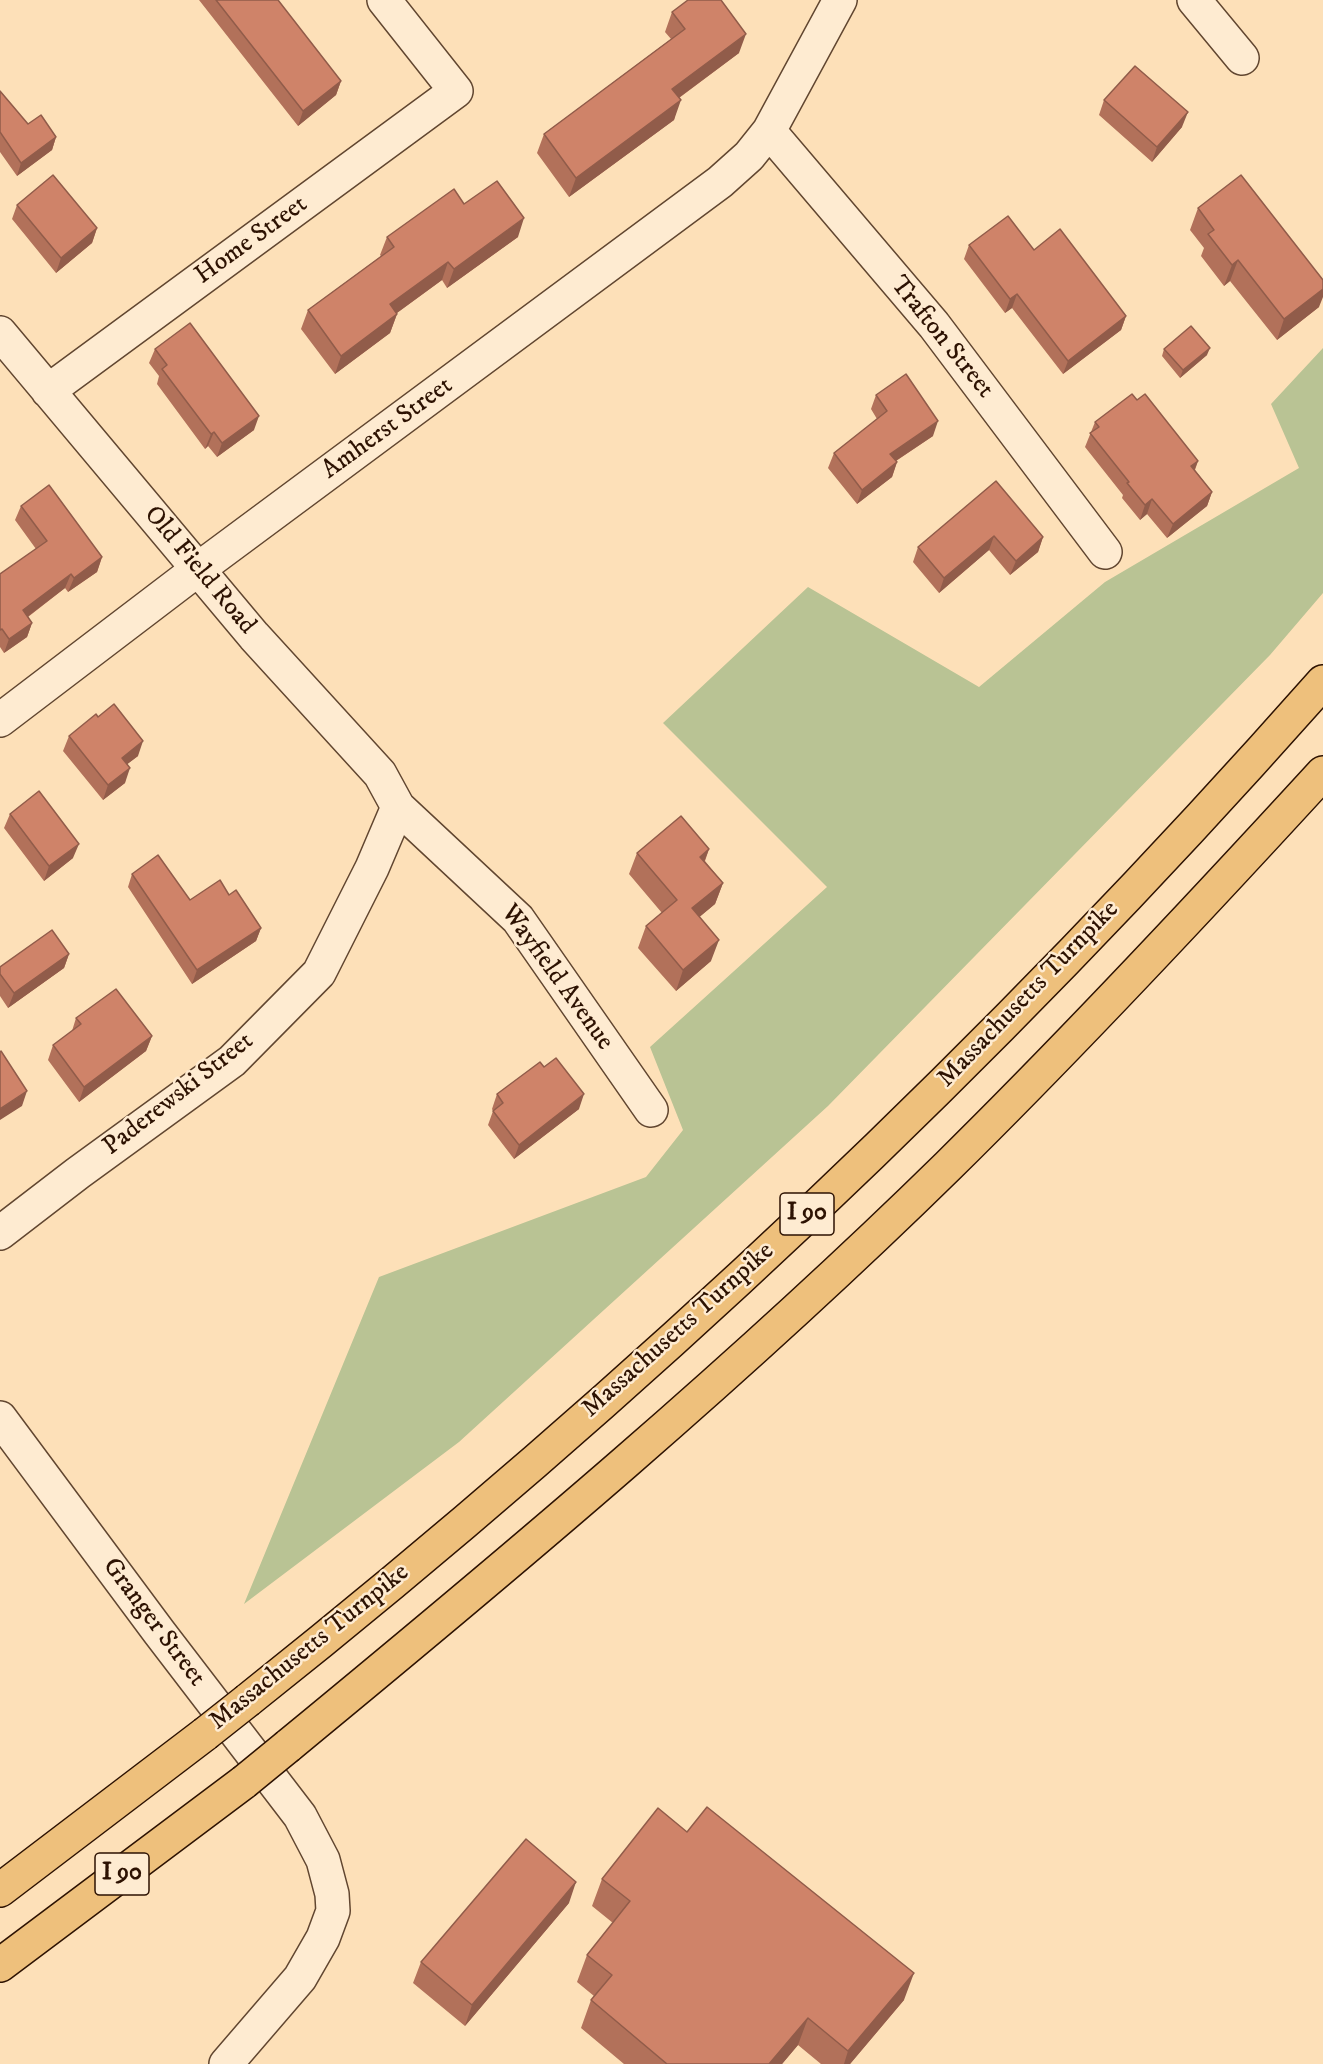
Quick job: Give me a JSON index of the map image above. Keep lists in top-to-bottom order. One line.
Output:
{"streets":{"highway":["Massachusetts Turnpike","I 90"],"street":["Home Street","Trafton Street","Amherst Street","Old Field Road","Wayfield Avenue","Paderewski Street","Granger Street"]},"crossings":[["Home Street","Old Field Road"],["Trafton Street","Amherst Street"],["Amherst Street","Old Field Road"],["Old Field Road","Wayfield Avenue"],["Old Field Road","Paderewski Street"],["Wayfield Avenue","Paderewski Street"]]}
